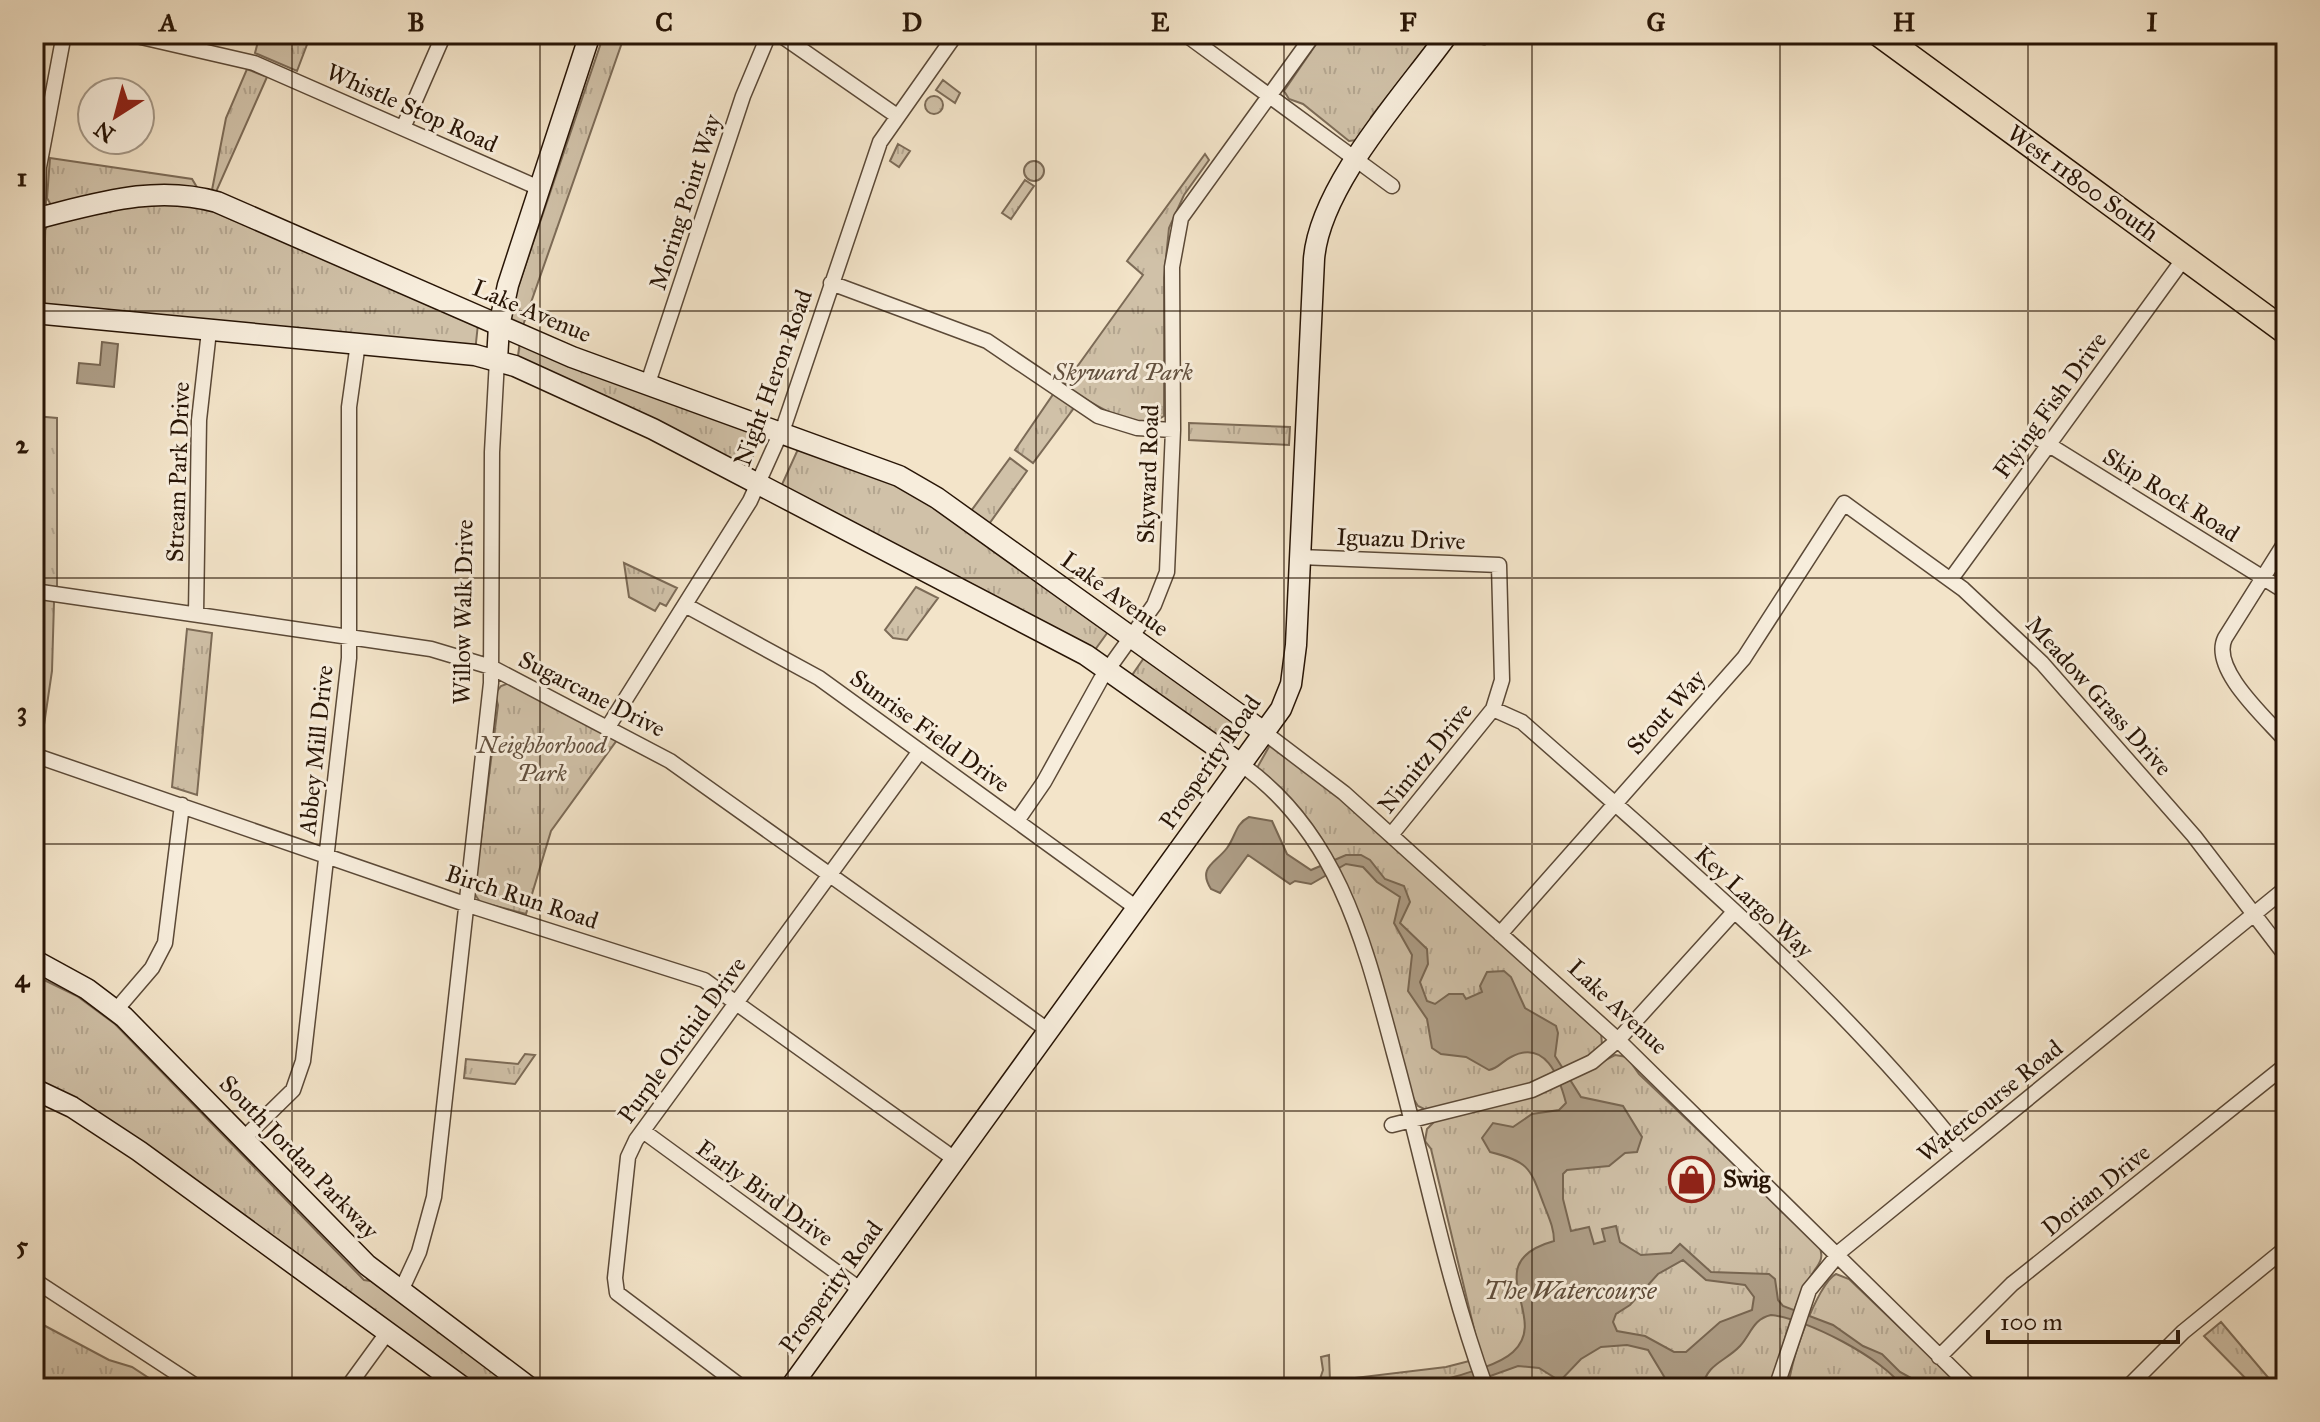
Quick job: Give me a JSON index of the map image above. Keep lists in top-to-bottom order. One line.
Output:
{"streets":{"main road":["West 11800 South"],"street":["Whistle Stop Road","Moring Point Way","Lake Avenue","Night Heron Road","Flying Fish Drive","Stream Park Drive","Skyward Road","Skip Rock Road","Iguazu Drive","Willow Walk Drive","Sugarcane Drive","Meadow Grass Drive","Stout Way","Sunrise Field Drive","Abbey Mill Drive","Nimitz Drive","Prosperity Road","Birch Run Road","Key Largo Way","Purple Orchid Drive","Watercourse Road","South Jordan Parkway","Dorian Drive","Early Bird Drive"]},"crossings":[["Whistle Stop Road","Willow Walk Drive"],["West 11800 South","Flying Fish Drive"],["Moring Point Way","Lake Avenue"],["Lake Avenue","Night Heron Road"],["Lake Avenue","Skyward Road"],["Lake Avenue","Willow Walk Drive"],["Lake Avenue","Stout Way"],["Lake Avenue","Nimitz Drive"],["Lake Avenue","Prosperity Road"],["Lake Avenue","Watercourse Road"],["Lake Avenue","Dorian Drive"],["Night Heron Road","Sugarcane Drive"],["Night Heron Road","Sunrise Field Drive"],["Flying Fish Drive","Skip Rock Road"],["Flying Fish Drive","Meadow Grass Drive"],["Stream Park Drive","Sugarcane Drive"],["Skyward Road","Sunrise Field Drive"],["Iguazu Drive","Nimitz Drive"],["Iguazu Drive","Prosperity Road"],["Willow Walk Drive","Sugarcane Drive"],["Willow Walk Drive","Birch Run Road"],["Willow Walk Drive","South Jordan Parkway"],["Sugarcane Drive","Abbey Mill Drive"],["Sugarcane Drive","Prosperity Road"],["Sugarcane Drive","Purple Orchid Drive"],["Meadow Grass Drive","Stout Way"],["Meadow Grass Drive","Watercourse Road"],["Stout Way","Key Largo Way"],["Sunrise Field Drive","Prosperity Road"],["Sunrise Field Drive","Purple Orchid Drive"],["Abbey Mill Drive","Birch Run Road"],["Abbey Mill Drive","South Jordan Parkway"],["Nimitz Drive","Key Largo Way"],["Prosperity Road","Birch Run Road"],["Prosperity Road","Early Bird Drive"],["Birch Run Road","Purple Orchid Drive"],["Key Largo Way","Watercourse Road"],["Purple Orchid Drive","Early Bird Drive"]],"water":["The Watercourse"],"parks":["Skyward Park","Neighborhood Park"],"places":{"shop":["Swig"]},"scale_bar":"100 m","north":"bottom left","grid":{"columns":["A","B","C","D","E","F","G","H","I"],"rows":["1","2","3","4","5"]}}
